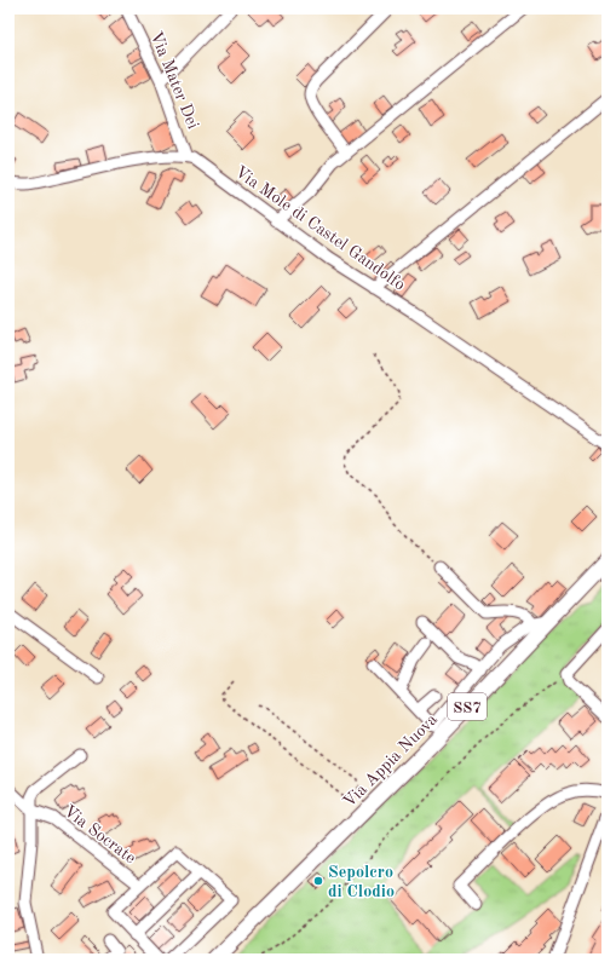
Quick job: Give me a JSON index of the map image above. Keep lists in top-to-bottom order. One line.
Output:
{"streets":{"main road":["SS7","Via Appia Nuova"],"street":["Via Mater Dei","Via Mole di Castel Gandolfo","Via Socrate"]},"crossings":[["Via Mater Dei","Via Mole di Castel Gandolfo"]],"places":["Sepolcro di Clodio"]}
